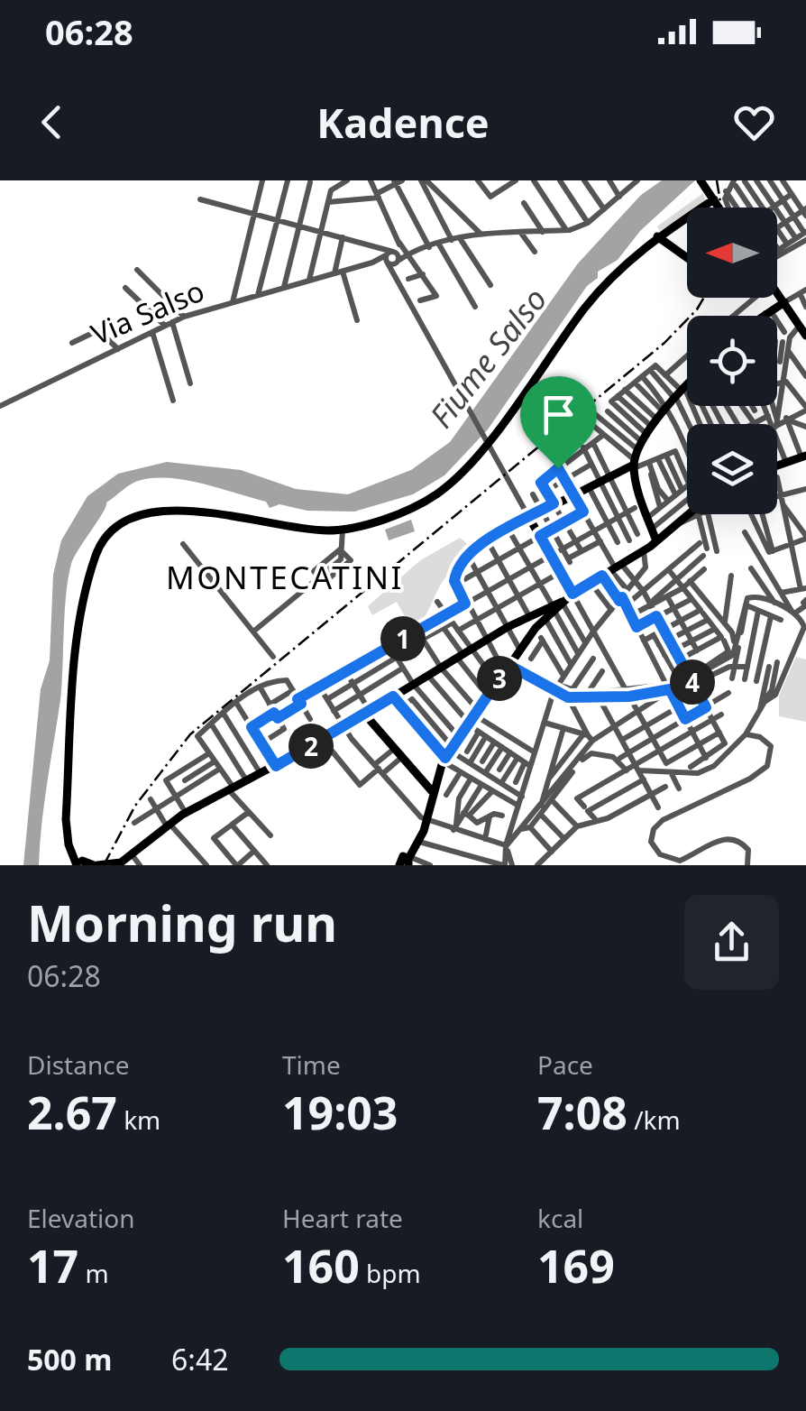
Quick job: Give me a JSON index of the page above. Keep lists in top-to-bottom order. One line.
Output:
{"streets":{"street":["Via Salso"]},"districts":["MONTECATINI"],"water":["Fiume Salso"],"north":"left","page":{"status":"06:28","header":"Kadence","pins":["1","3","4","2"],"heading":["Morning run","06:28"],"stats":[["Distance","2.67 km"],["Time","19:03"],["Pace","7:08 /km"],["Elevation","17 m"],["Heart rate","160 bpm"],["kcal","169"]],"list":[{"name":"500 m","note":"6:42"}]}}
